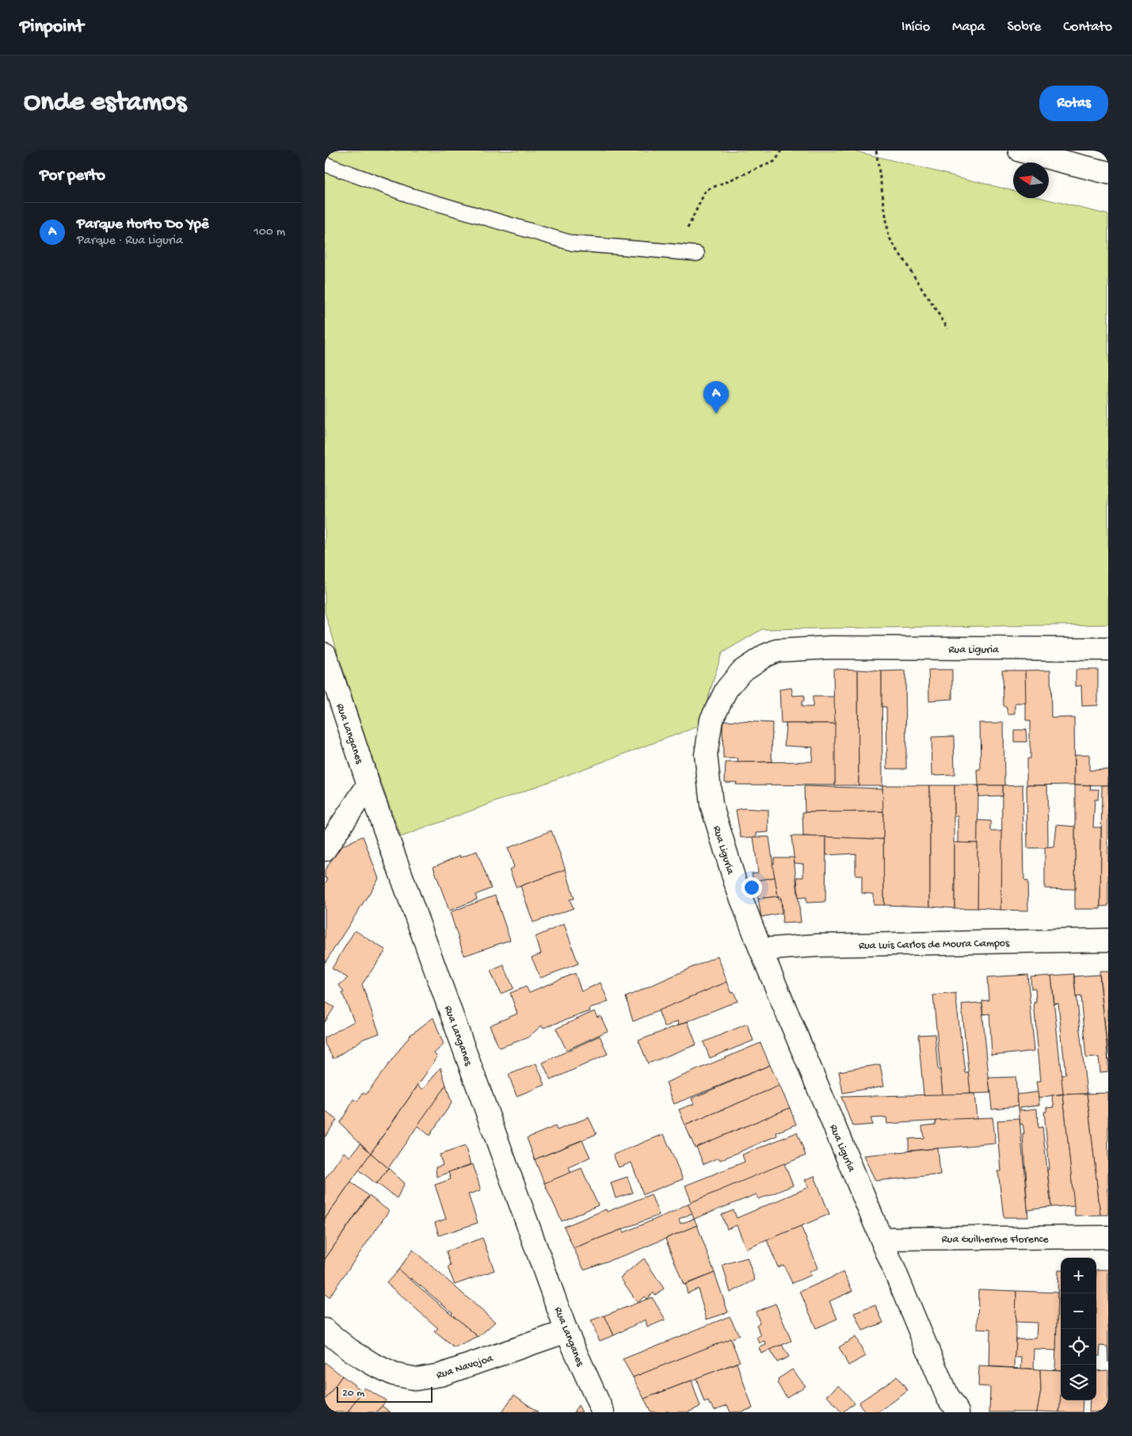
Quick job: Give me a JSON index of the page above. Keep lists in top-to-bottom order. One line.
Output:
{"streets":{"street":["Rua Liguria","Rua Langanes","Rua Luis Carlos de Moura Campos","Rua Guilherme Florence","Rua Navojoa"]},"crossings":[["Rua Liguria","Rua Luis Carlos de Moura Campos"],["Rua Liguria","Rua Guilherme Florence"],["Rua Langanes","Rua Navojoa"]],"scale_bar":"20 m","north":"left","page":{"header":"Pinpoint","nav":["Início","Mapa","Sobre","Contato"],"buttons":"Rotas","title":"Onde estamos","heading":"Por perto","list":[{"mark":"A","name":"Parque Horto Do Ypê","note":"Parque · Rua Liguria","value":"100 m"}],"pins":"A","map_buttons":["+","−"],"scale":"20 m"}}
